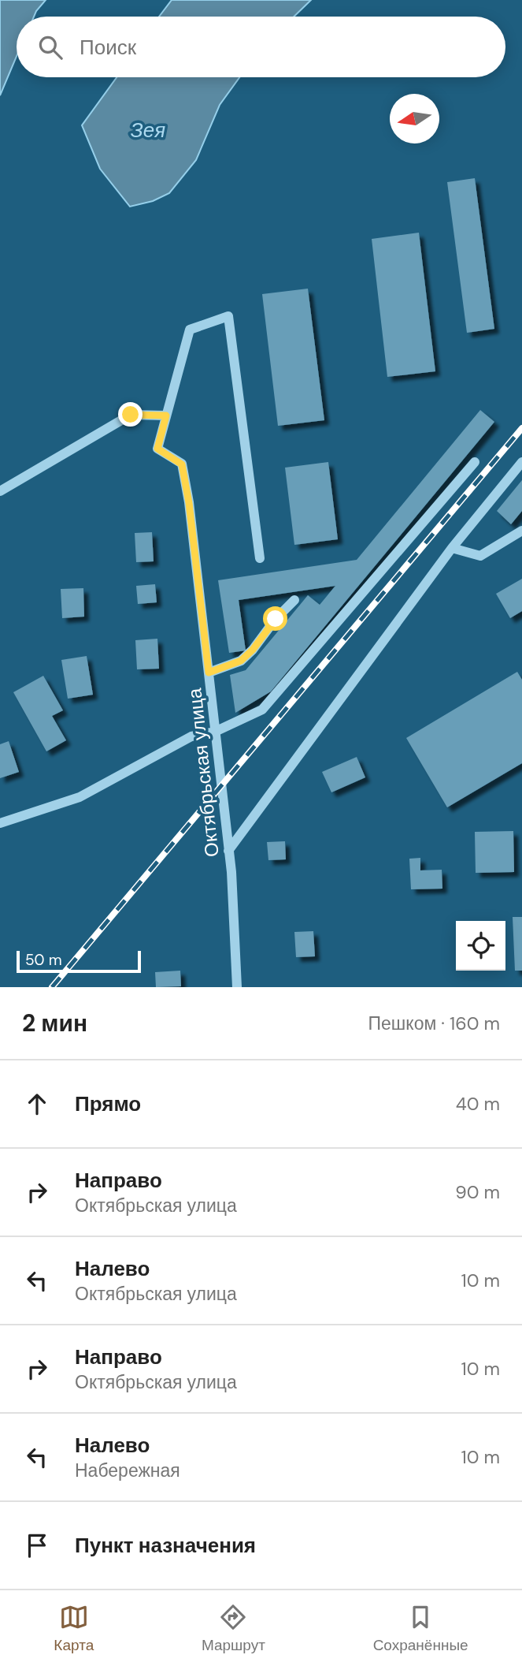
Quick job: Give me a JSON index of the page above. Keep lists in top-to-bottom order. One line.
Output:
{"streets":{"street":["Октябрьская улица"]},"water":["Зея"],"scale_bar":"50 m","north":"left","page":{"search":"Поиск","scale":"50 m","heading":["2 мин","Пешком · 160 m"],"list":[["Прямо","40 m"],["Направо","Октябрьская улица","90 m"],["Налево","Октябрьская улица","10 m"],["Направо","Октябрьская улица","10 m"],["Налево","Набережная","10 m"],"Пункт назначения"],"nav":["Карта","Маршрут","Сохранённые"]}}
